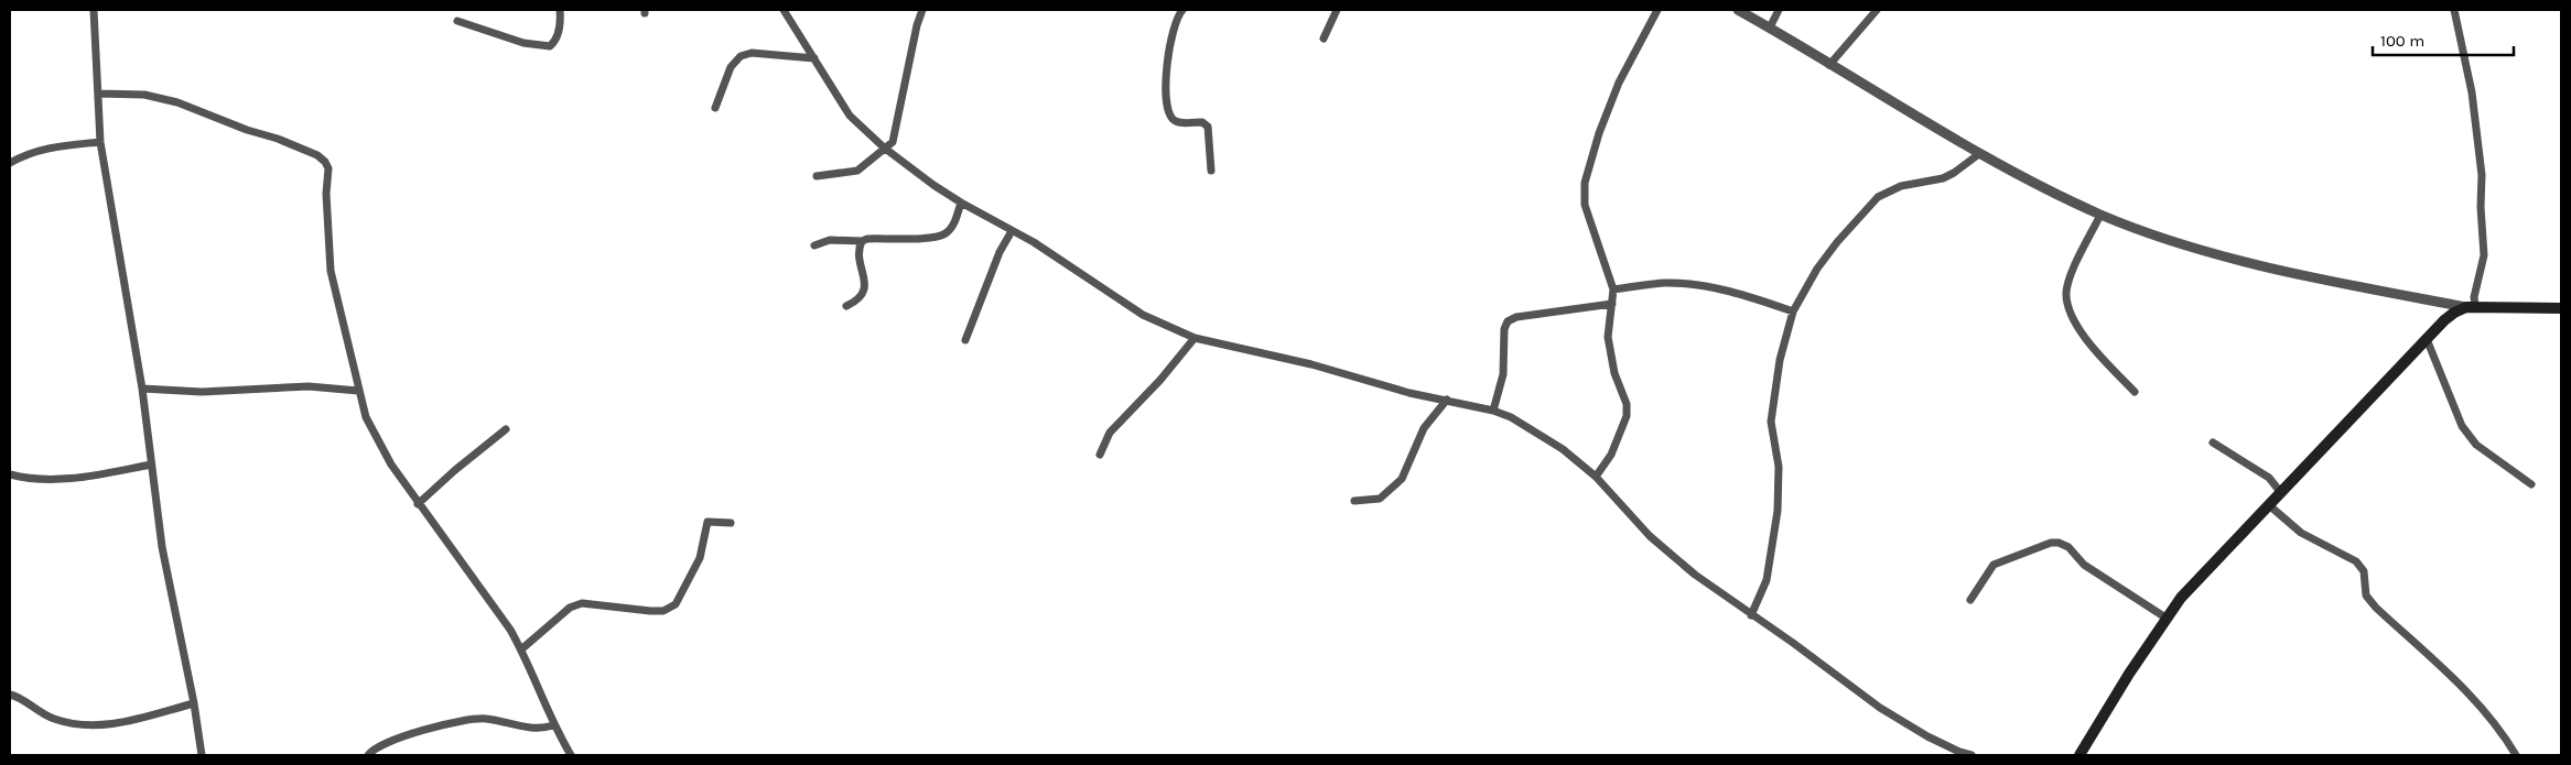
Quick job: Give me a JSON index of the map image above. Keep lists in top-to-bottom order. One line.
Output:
{"scale_bar":"100 m"}
